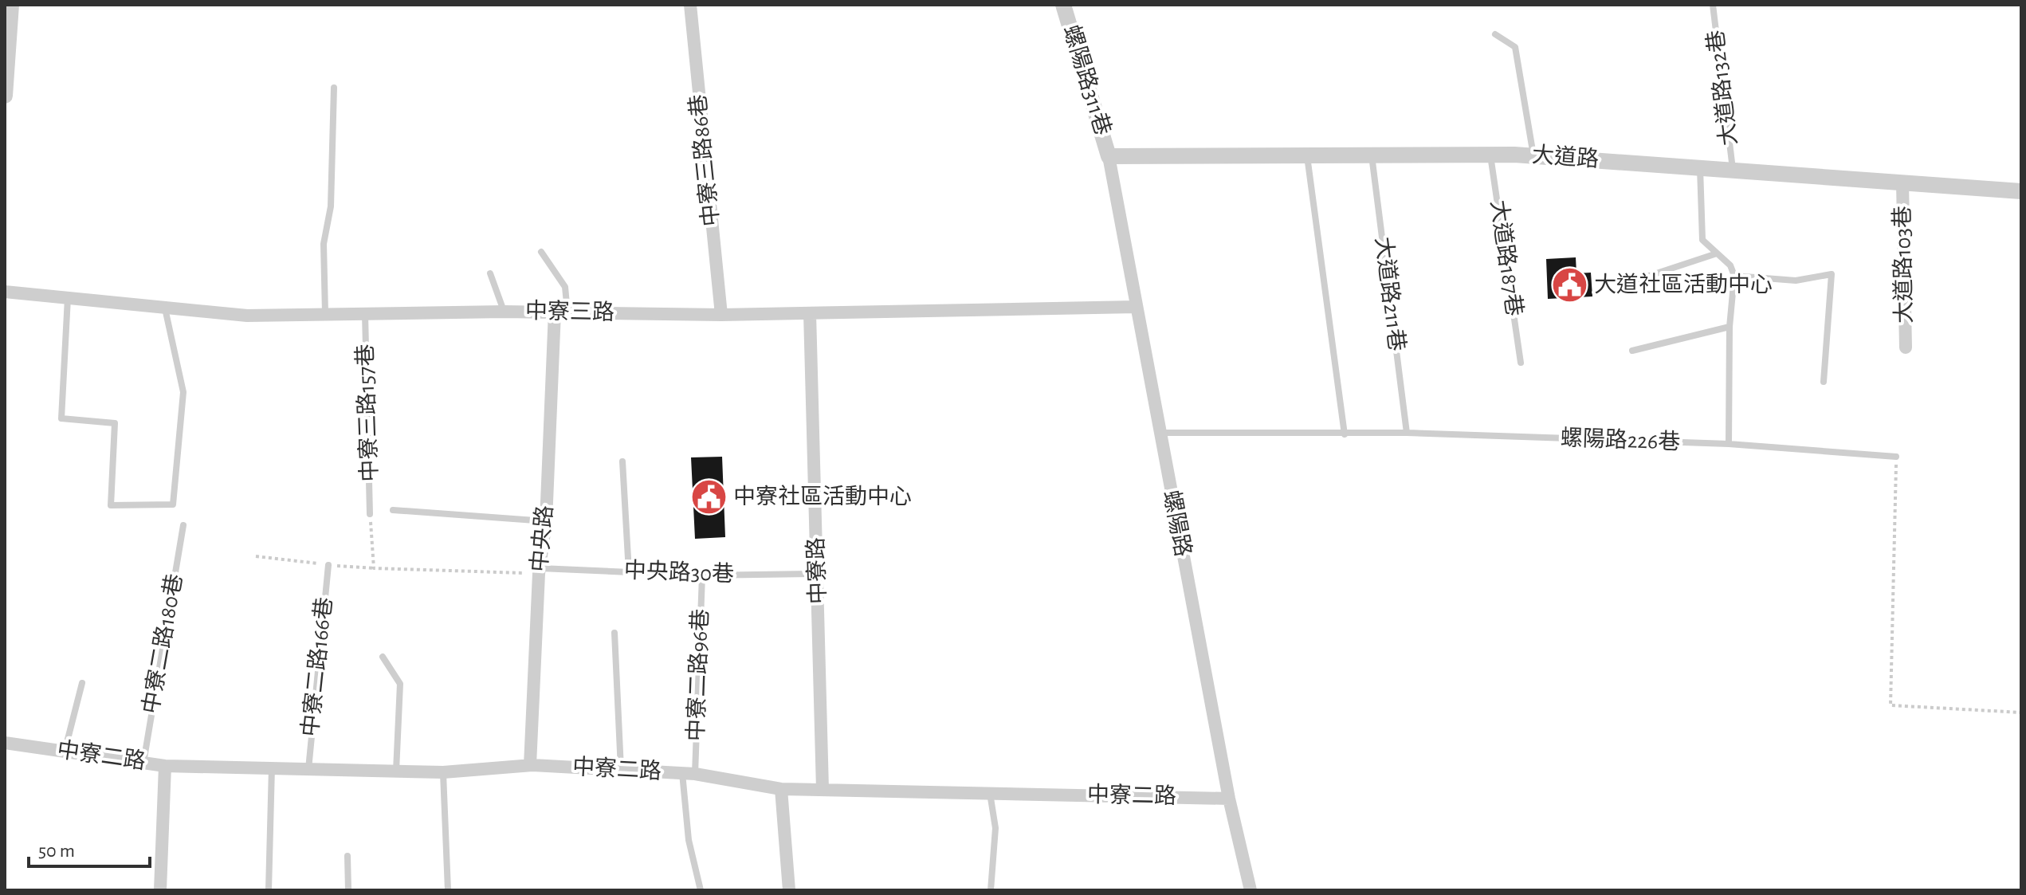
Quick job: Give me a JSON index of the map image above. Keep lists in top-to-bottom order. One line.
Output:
{"streets":{"street":["螺陽路311巷","大道路","中寮三路86巷","大道路103巷","中寮三路","螺陽路","中央路","中寮路","中寮二路"],"lane":["大道路132巷","大道路187巷","大道路211巷","中寮三路157巷","螺陽路226巷","中央路30巷","中寮二路180巷","中寮二路166巷","中寮二路96巷"]},"crossings":[["螺陽路311巷","大道路"],["螺陽路311巷","螺陽路"],["大道路132巷","大道路"],["大道路","大道路187巷"],["大道路","大道路103巷"],["大道路","大道路211巷"],["大道路","螺陽路"],["中寮三路86巷","中寮三路"],["大道路211巷","螺陽路226巷"],["中寮三路","中寮三路157巷"],["中寮三路","螺陽路"],["中寮三路","中央路"],["中寮三路","中寮路"],["螺陽路226巷","螺陽路"],["螺陽路","中寮二路"],["中央路","中央路30巷"],["中央路","中寮二路"],["中寮路","中央路30巷"],["中寮路","中寮二路"],["中央路30巷","中寮二路96巷"],["中寮二路180巷","中寮二路"],["中寮二路166巷","中寮二路"],["中寮二路96巷","中寮二路"]],"places":{"public building":["大道社區活動中心","中寮社區活動中心"]},"scale_bar":"50 m"}
